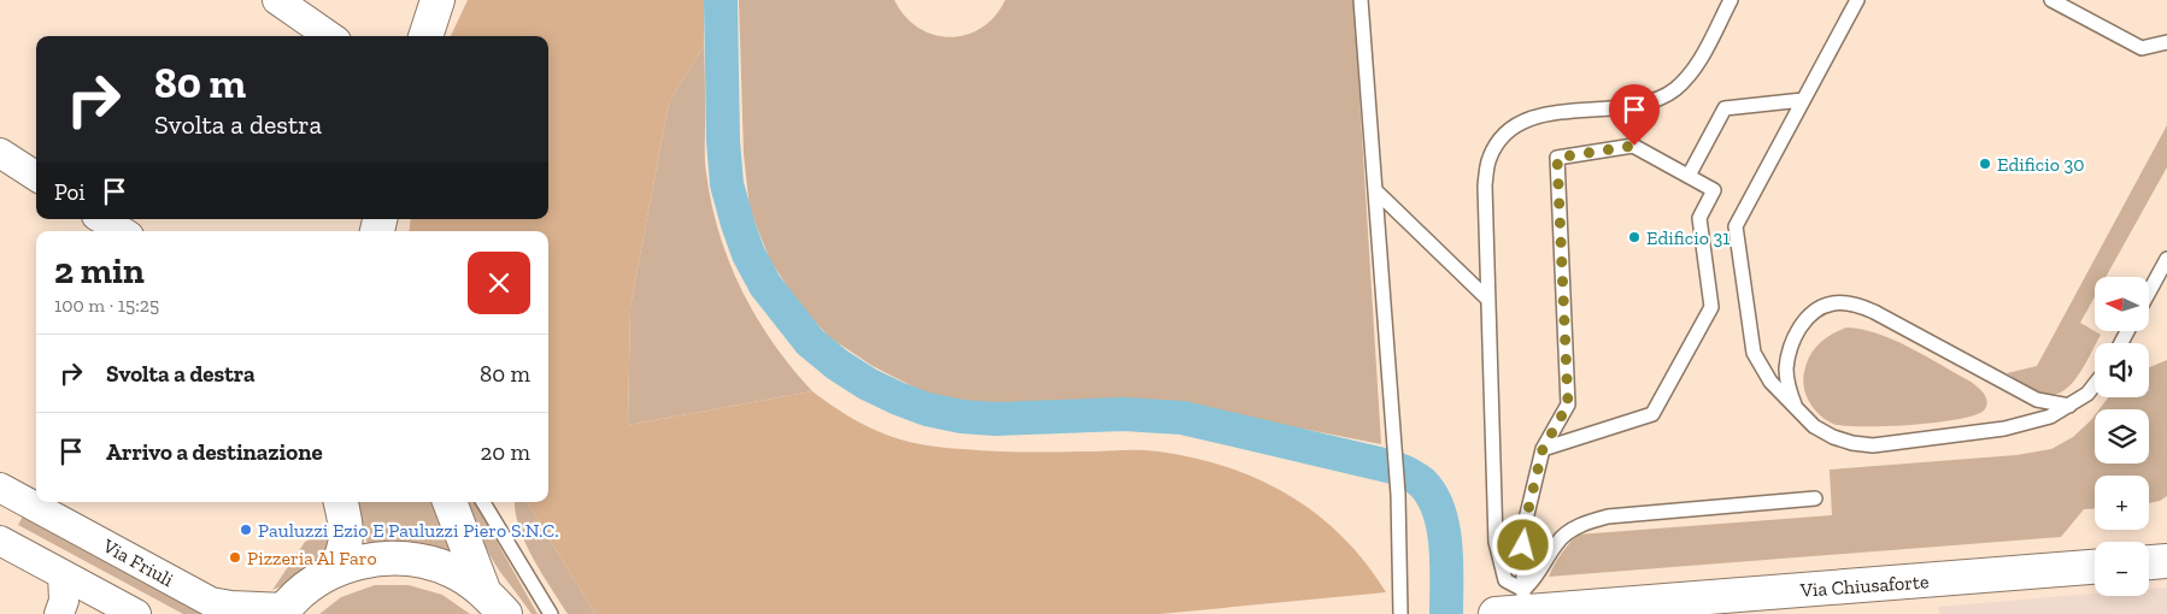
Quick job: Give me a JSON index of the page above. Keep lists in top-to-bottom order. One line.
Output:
{"streets":{"street":["Via Friuli","Via Chiusaforte"]},"places":["Edificio 30","Edificio 31","Pauluzzi Ezio E Pauluzzi Piero S.N.C.","Pizzeria Al Faro"],"north":"left","page":{"turn":["80 m","Svolta a destra"],"then":"Poi","heading":["2 min","100 m · 15:25"],"map_buttons":["+","−"],"list":[{"name":"Svolta a destra","value":"80 m"},{"name":"Arrivo a destinazione","value":"20 m"}]}}
